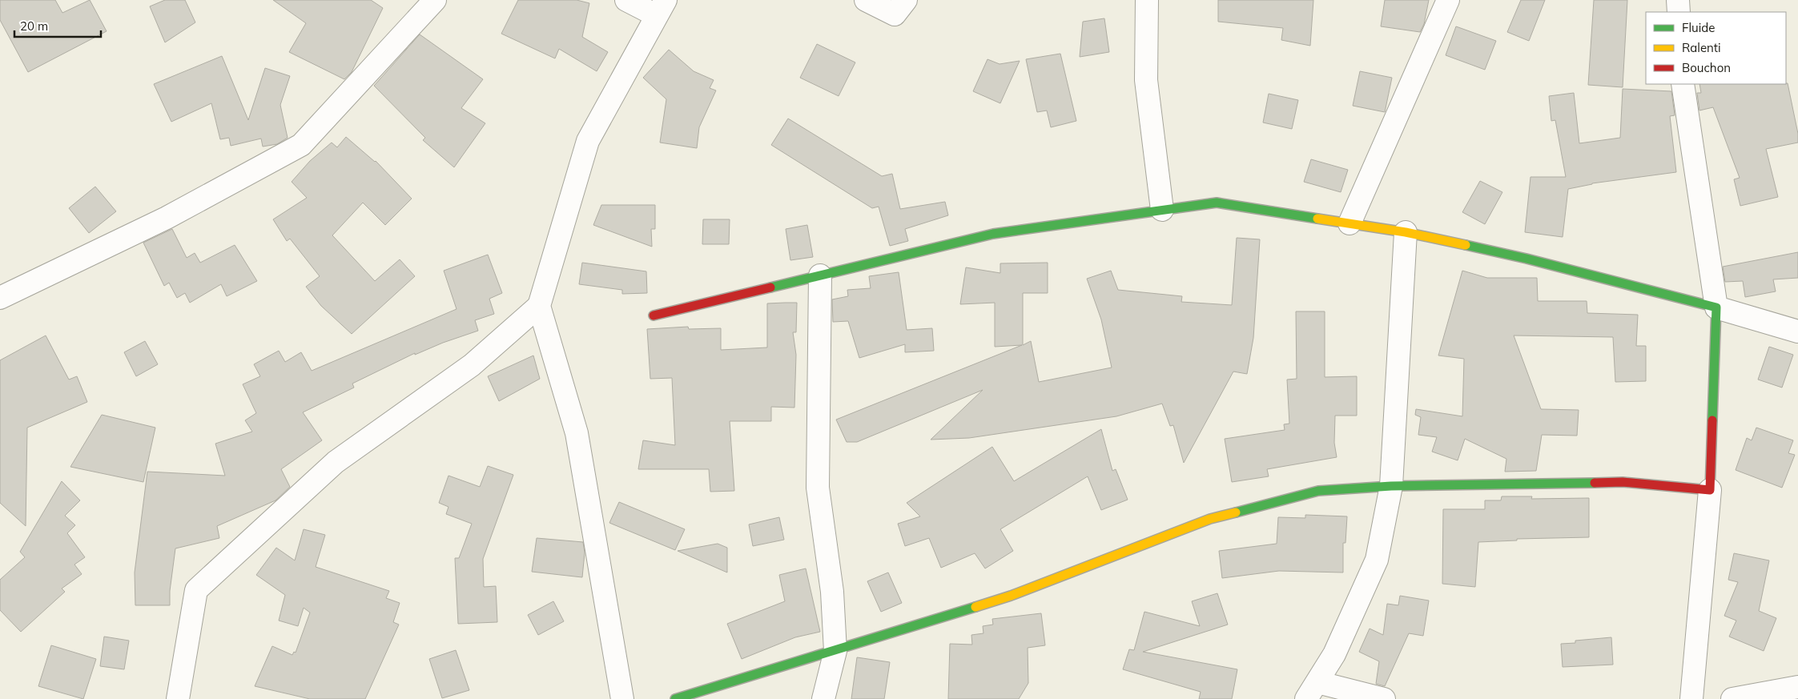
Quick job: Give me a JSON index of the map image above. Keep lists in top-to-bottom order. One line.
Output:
{"legend":["Fluide","Ralenti","Bouchon"],"scale_bar":"20 m"}
